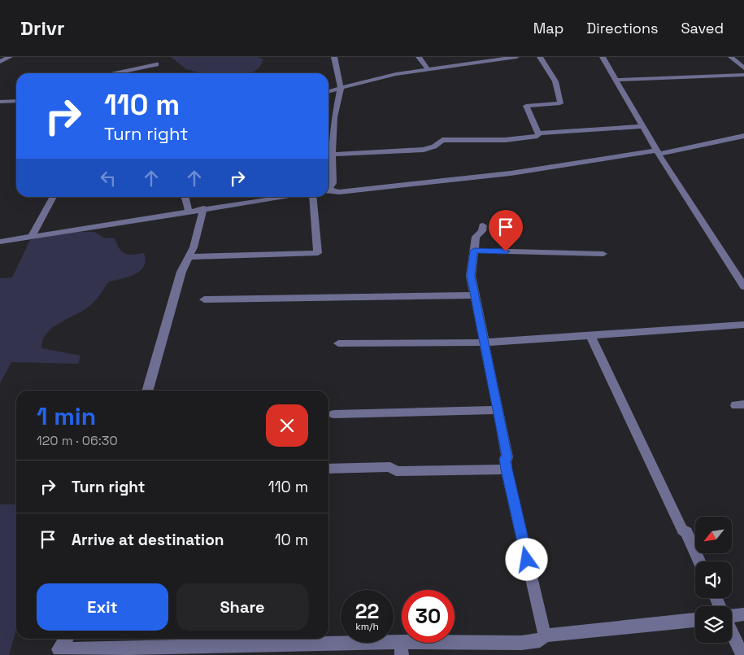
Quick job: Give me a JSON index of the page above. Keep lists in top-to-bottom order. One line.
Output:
{"north":"bottom left","page":{"header":"Drivr","nav":["Map","Directions","Saved"],"turn":["110 m","Turn right"],"heading":["1 min","120 m · 06:30"],"list":[{"name":"Turn right","value":"110 m"},{"name":"Arrive at destination","value":"10 m"}],"buttons":["Exit","Share"],"speed":"22 km/h","limit":"30"}}
